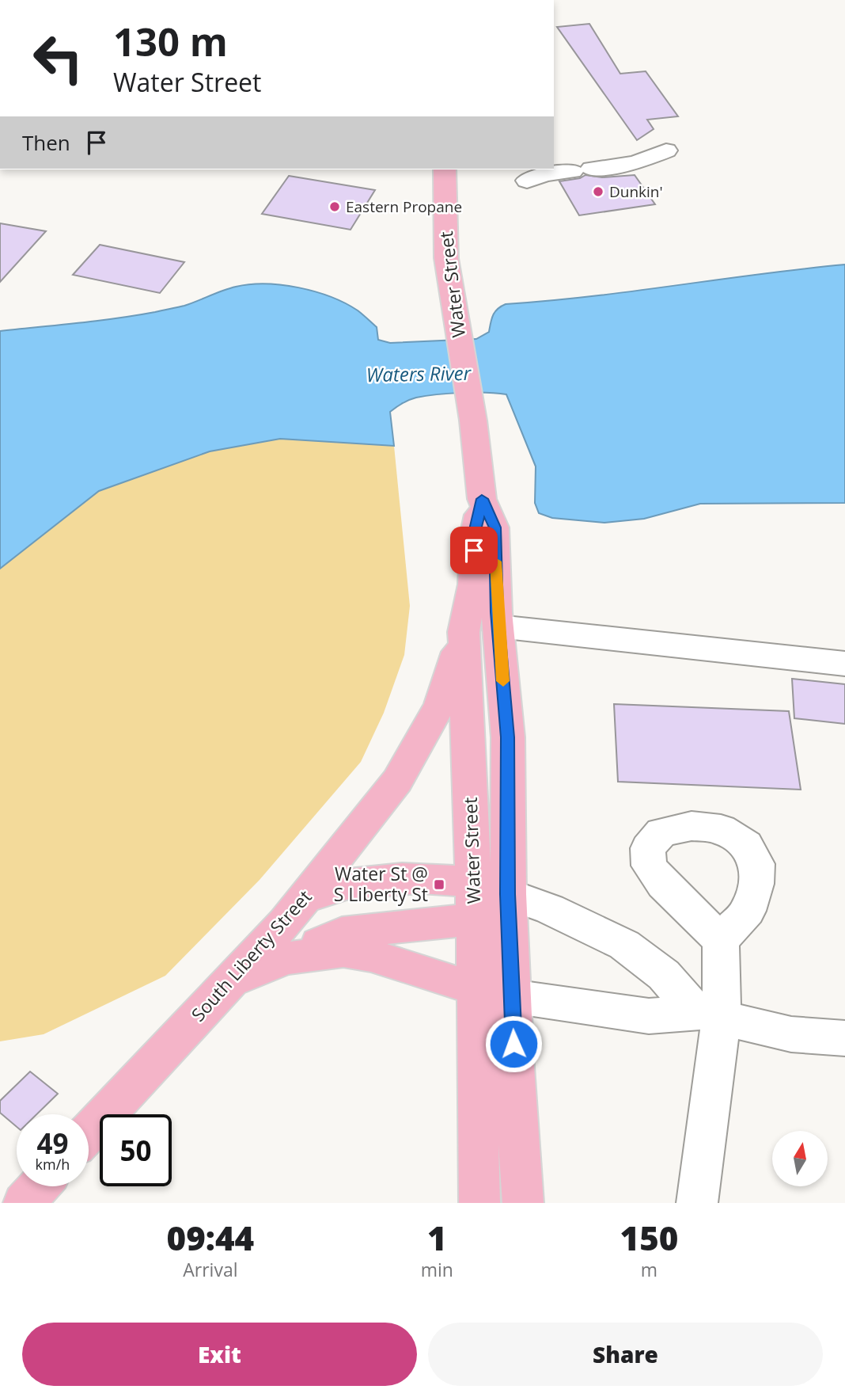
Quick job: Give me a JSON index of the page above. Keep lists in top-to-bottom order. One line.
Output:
{"streets":{"main road":["Water Street","South Liberty Street"]},"crossings":[["Water Street","South Liberty Street"]],"water":["Waters River"],"places":{"other":["Dunkin'","Eastern Propane"],"transit":["Water St @ S Liberty St"]},"north":"top","page":{"turn":["130 m","Water Street"],"then":"Then","speed":"49 km/h","limit":"50","eta":["09:44","Arrival","1","min","150","m"],"buttons":["Exit","Share"]}}
